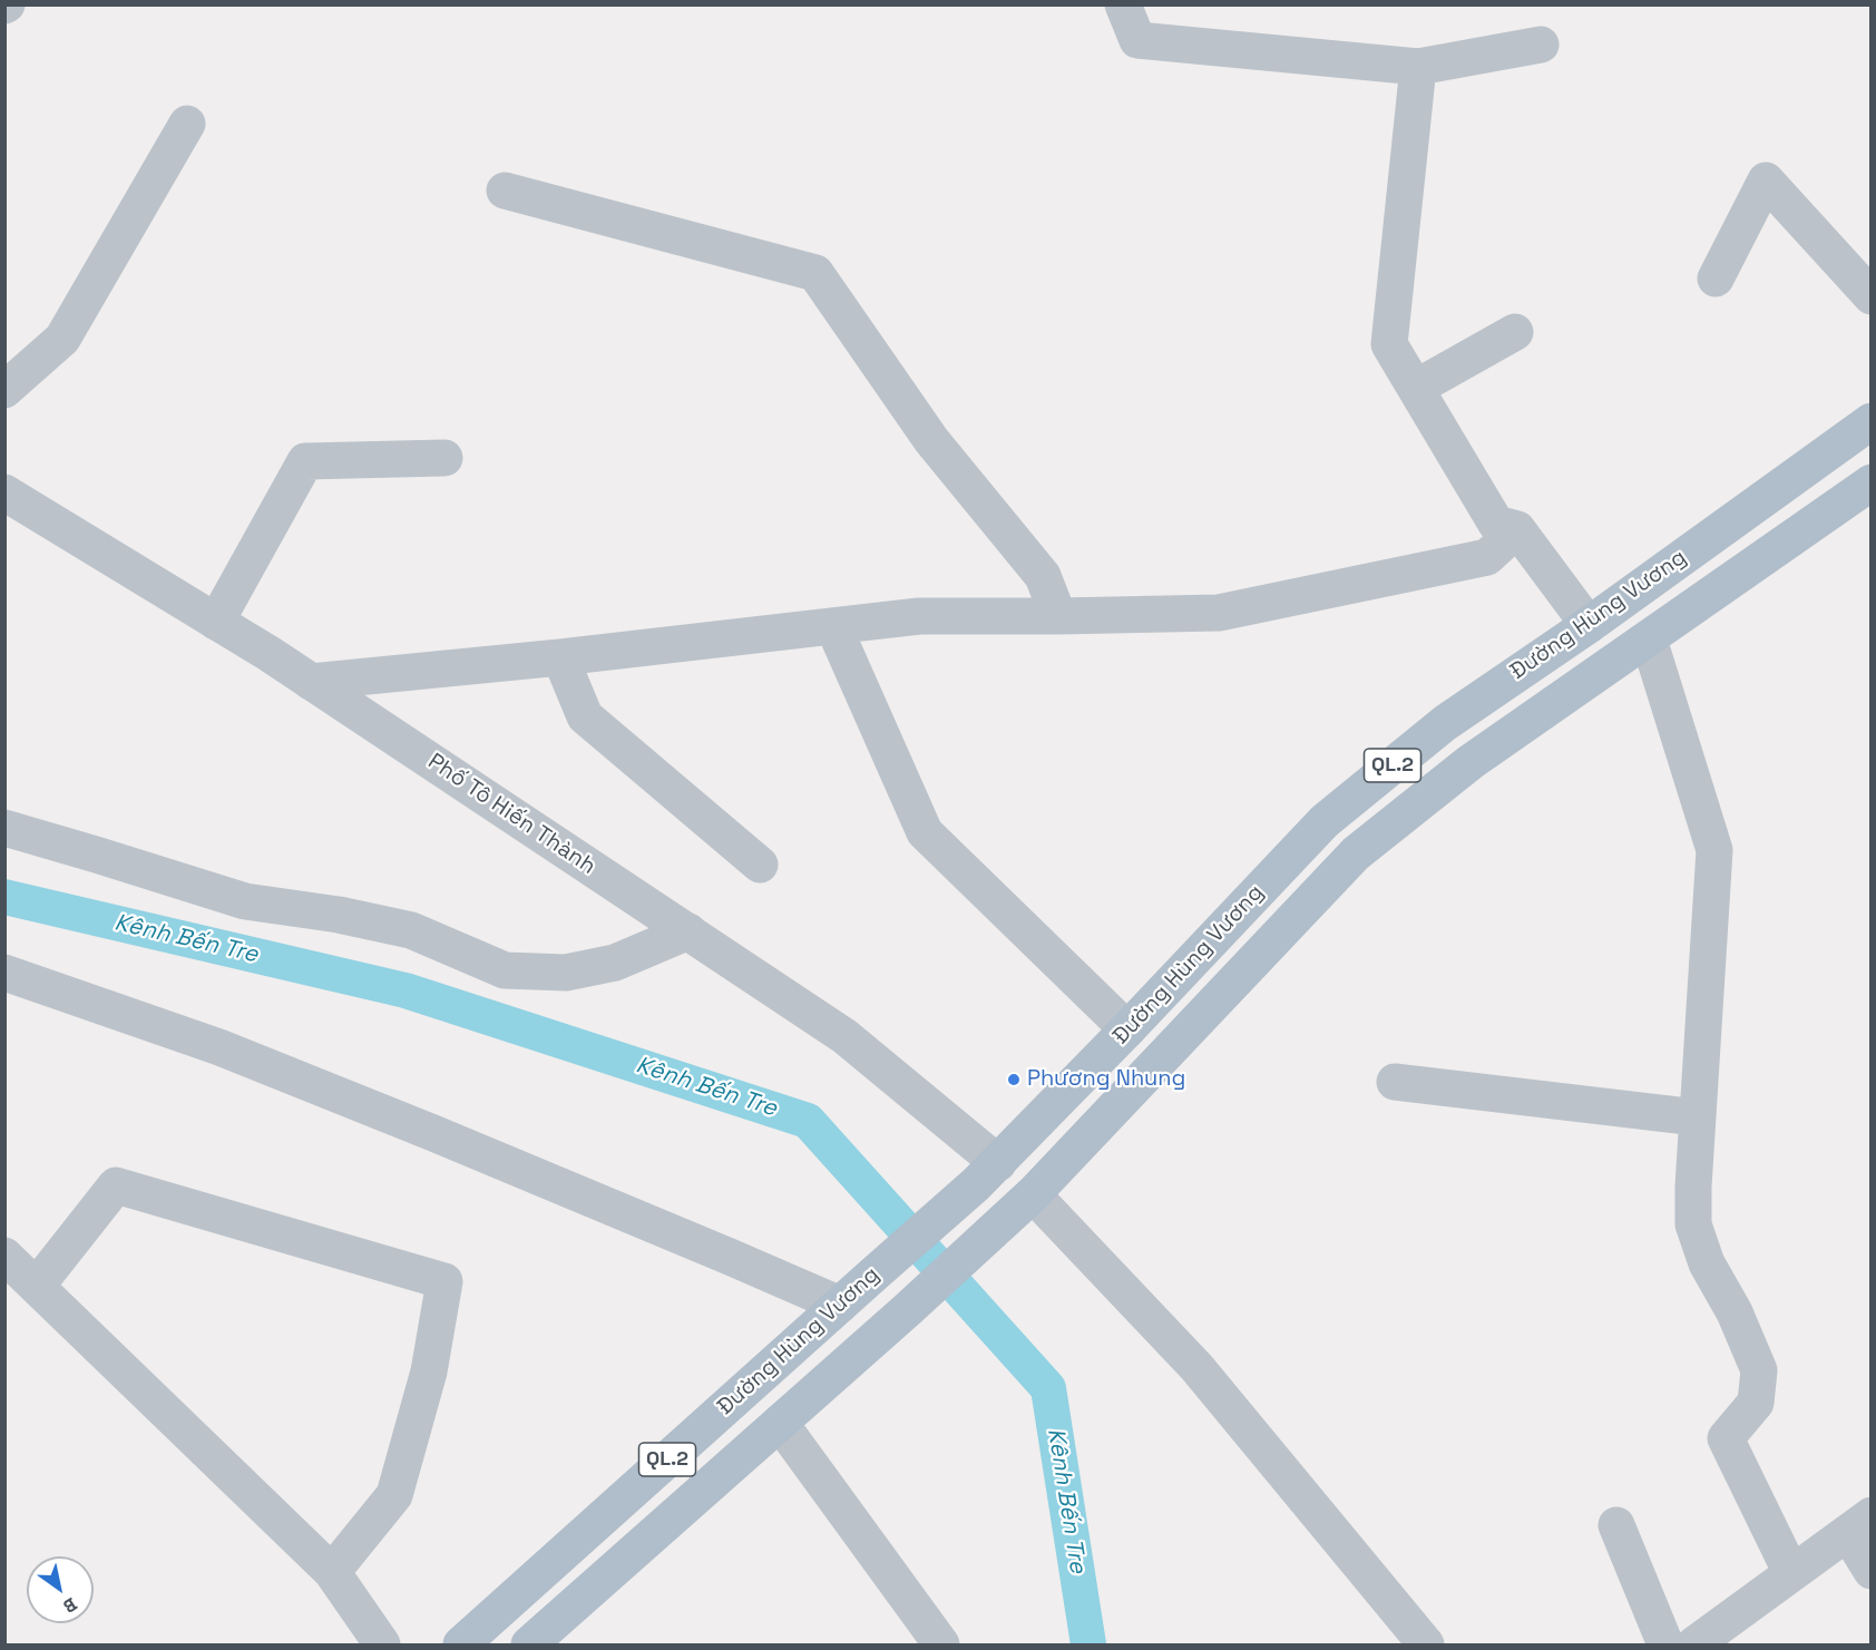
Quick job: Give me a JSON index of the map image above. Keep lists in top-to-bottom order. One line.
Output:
{"streets":{"main road":["Đường Hùng Vương","QL.2"],"street":["Phố Tô Hiến Thành"]},"crossings":[["Đường Hùng Vương","Phố Tô Hiến Thành"]],"water":["Kênh Bến Tre"],"places":["Phương Nhung"],"north":"bottom right"}
